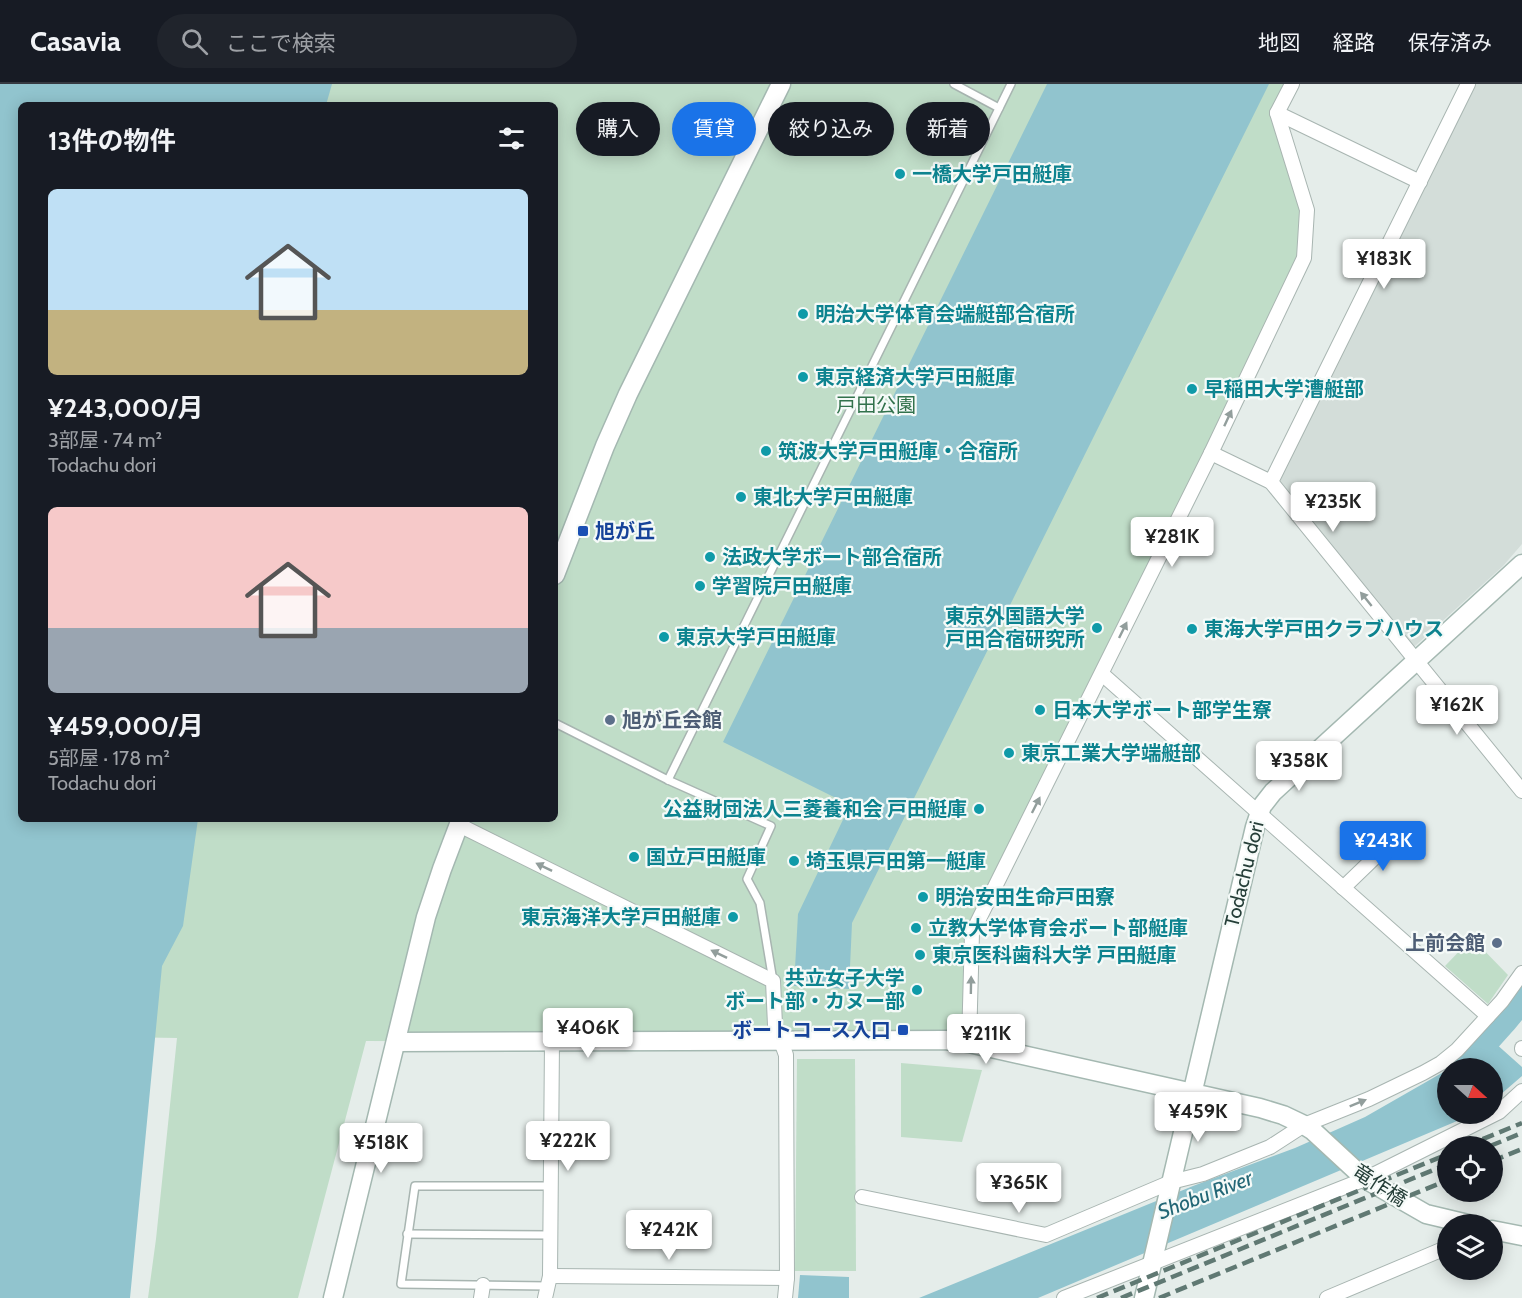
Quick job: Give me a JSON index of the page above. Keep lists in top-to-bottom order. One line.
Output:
{"streets":{"street":["Todachu dori","竜作橋"]},"crossings":[["Todachu dori","竜作橋"]],"water":["Shobu River"],"parks":["戸田公園"],"places":{"other":["一橋大学戸田艇庫","明治大学体育会端艇部合宿所","東京経済大学戸田艇庫","早稲田大学漕艇部","筑波大学戸田艇庫・合宿所","東北大学戸田艇庫","法政大学ボート部合宿所","学習院戸田艇庫","東京外国語大学 戸田合宿研究所","東海大学戸田クラブハウス","東京大学戸田艇庫","日本大学ボート部学生寮","旭が丘会館","東京工業大学端艇部","公益財団法人三菱養和会 戸田艇庫","国立戸田艇庫","埼玉県戸田第一艇庫","明治安田生命戸田寮","東京海洋大学戸田艇庫","立教大学体育会ボート部艇庫","上前会館","東京医科歯科大学 戸田艇庫","共立女子大学 ボート部・カヌー部"],"transit":["旭が丘","ボートコース入口"]},"north":"right","page":{"header":"Casavia","search":"ここで検索","nav":["地図","経路","保存済み"],"chip":["購入","賃貸","絞り込み","新着"],"heading":"13件の物件","list":[{"name":"¥243,000/月","note":"3部屋 · 74 m² · Todachu dori"},{"name":"¥459,000/月","note":"5部屋 · 178 m² · Todachu dori"}],"price":["¥183K","¥235K","¥281K","¥162K","¥358K","¥243K","¥406K","¥211K","¥459K","¥222K","¥518K","¥365K","¥242K"]}}
